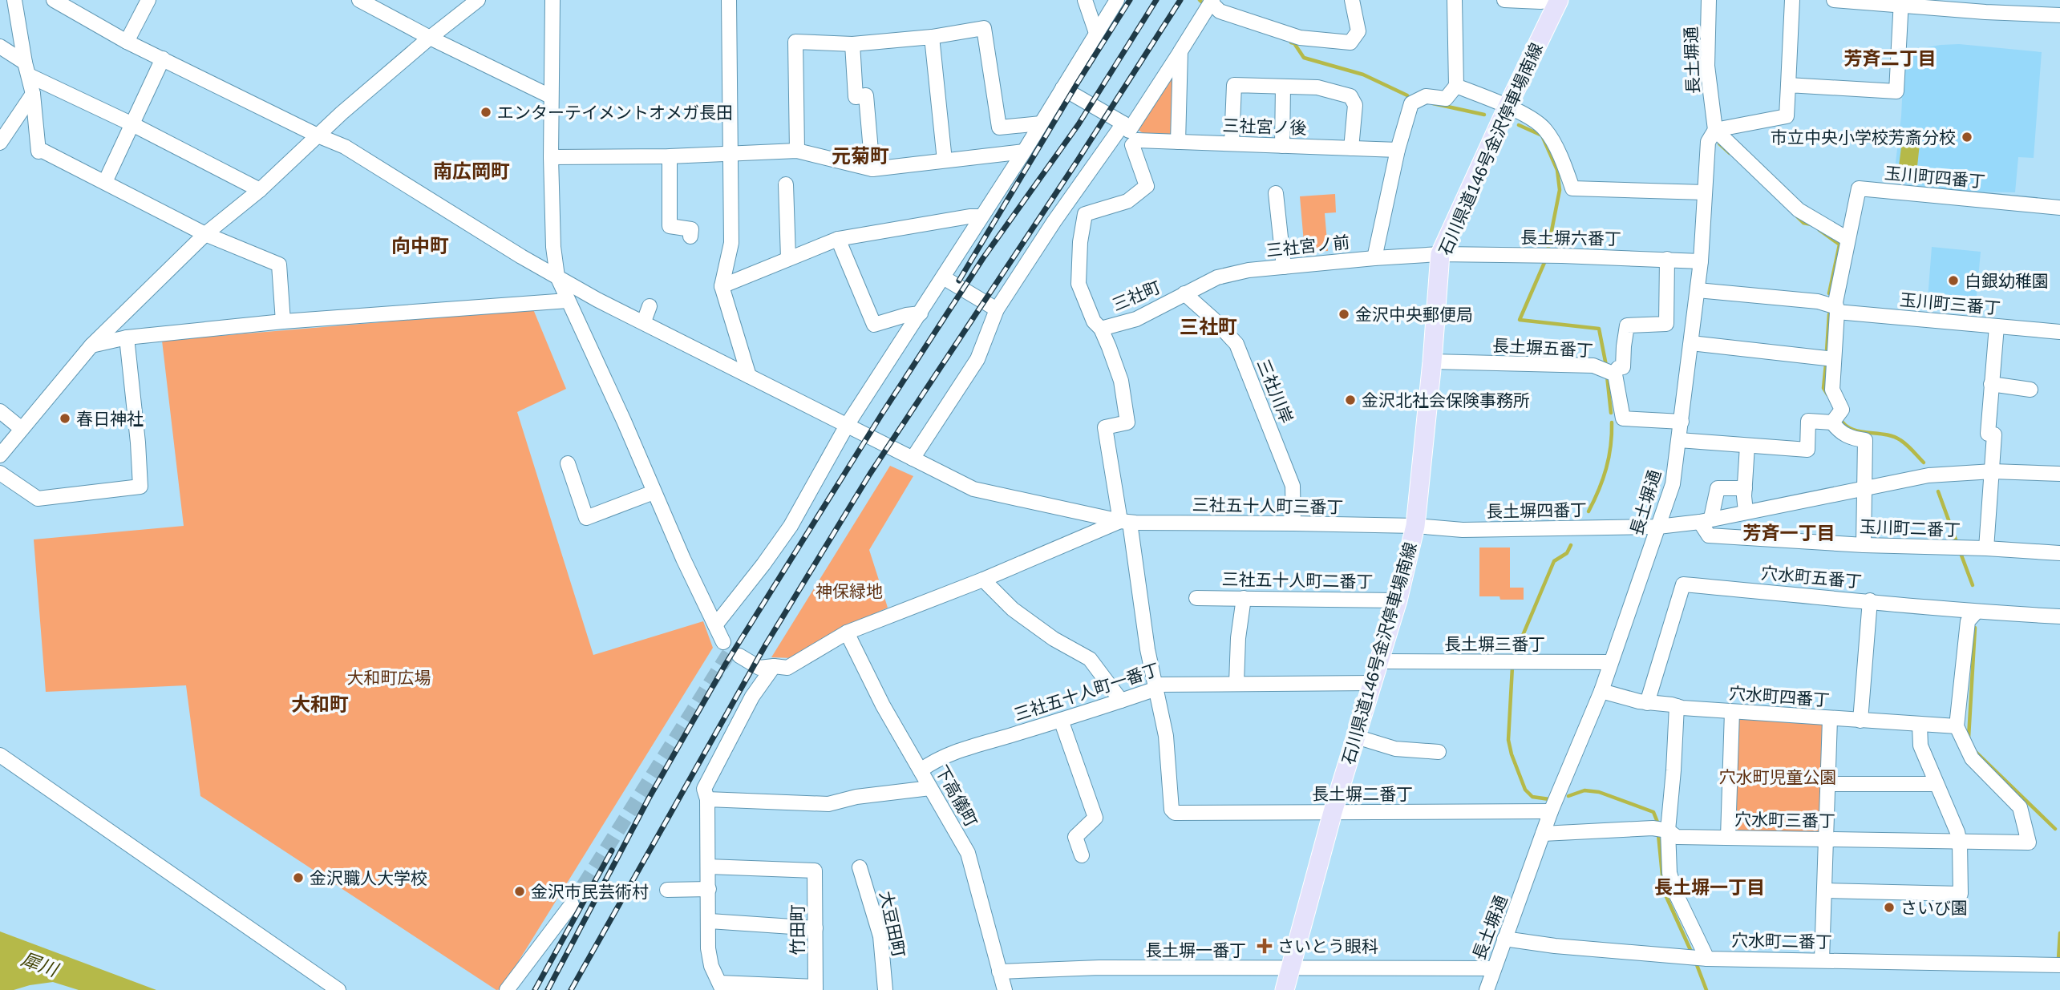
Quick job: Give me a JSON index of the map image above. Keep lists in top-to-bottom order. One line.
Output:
{"streets":{"main road":["石川県道146号金沢停車場南線"],"street":["長土塀通","三社宮ノ後","玉川町四番丁","長土塀六番丁","三社宮ノ前","三社町","玉川町三番丁","長土塀五番丁","三社川岸","三社五十人町三番丁","長土塀四番丁","玉川町二番丁","穴水町五番丁","三社五十人町二番丁","長土塀三番丁","三社五十人町一番丁","穴水町四番丁","長土塀二番丁","下高儀町","穴水町三番丁","大豆田町","竹田町","穴水町二番丁","長土塀一番丁"]},"crossings":[["長土塀通","長土塀六番丁"],["長土塀通","玉川町三番丁"],["長土塀通","長土塀五番丁"],["長土塀通","長土塀四番丁"],["長土塀通","長土塀三番丁"],["長土塀通","穴水町四番丁"],["長土塀通","長土塀二番丁"],["長土塀通","穴水町三番丁"],["長土塀通","穴水町二番丁"],["長土塀通","長土塀一番丁"],["石川県道146号金沢停車場南線","長土塀六番丁"],["石川県道146号金沢停車場南線","三社宮ノ前"],["石川県道146号金沢停車場南線","長土塀五番丁"],["石川県道146号金沢停車場南線","三社五十人町三番丁"],["石川県道146号金沢停車場南線","長土塀四番丁"],["石川県道146号金沢停車場南線","三社五十人町二番丁"],["石川県道146号金沢停車場南線","長土塀三番丁"],["石川県道146号金沢停車場南線","三社五十人町一番丁"],["石川県道146号金沢停車場南線","長土塀二番丁"],["石川県道146号金沢停車場南線","長土塀一番丁"],["長土塀六番丁","三社宮ノ前"],["三社宮ノ前","三社町"],["三社宮ノ前","三社川岸"],["三社町","三社川岸"],["三社川岸","三社五十人町三番丁"],["三社五十人町三番丁","長土塀四番丁"],["長土塀四番丁","玉川町二番丁"],["穴水町五番丁","穴水町四番丁"],["三社五十人町一番丁","長土塀二番丁"],["三社五十人町一番丁","下高儀町"],["穴水町四番丁","穴水町三番丁"],["下高儀町","長土塀一番丁"]],"districts":["芳斉二丁目","元菊町","南広岡町","向中町","三社町","芳斉一丁目","大和町","長土塀一丁目"],"water":["犀川"],"parks":["神保緑地","大和町広場","穴水町児童公園"],"places":{"other":["エンターテイメントオメガ長田","市立中央小学校芳斎分校","白銀幼稚園","金沢中央郵便局","金沢北社会保険事務所","春日神社","金沢職人大学校","金沢市民芸術村","さいび園"],"health":["さいとう眼科"]}}
